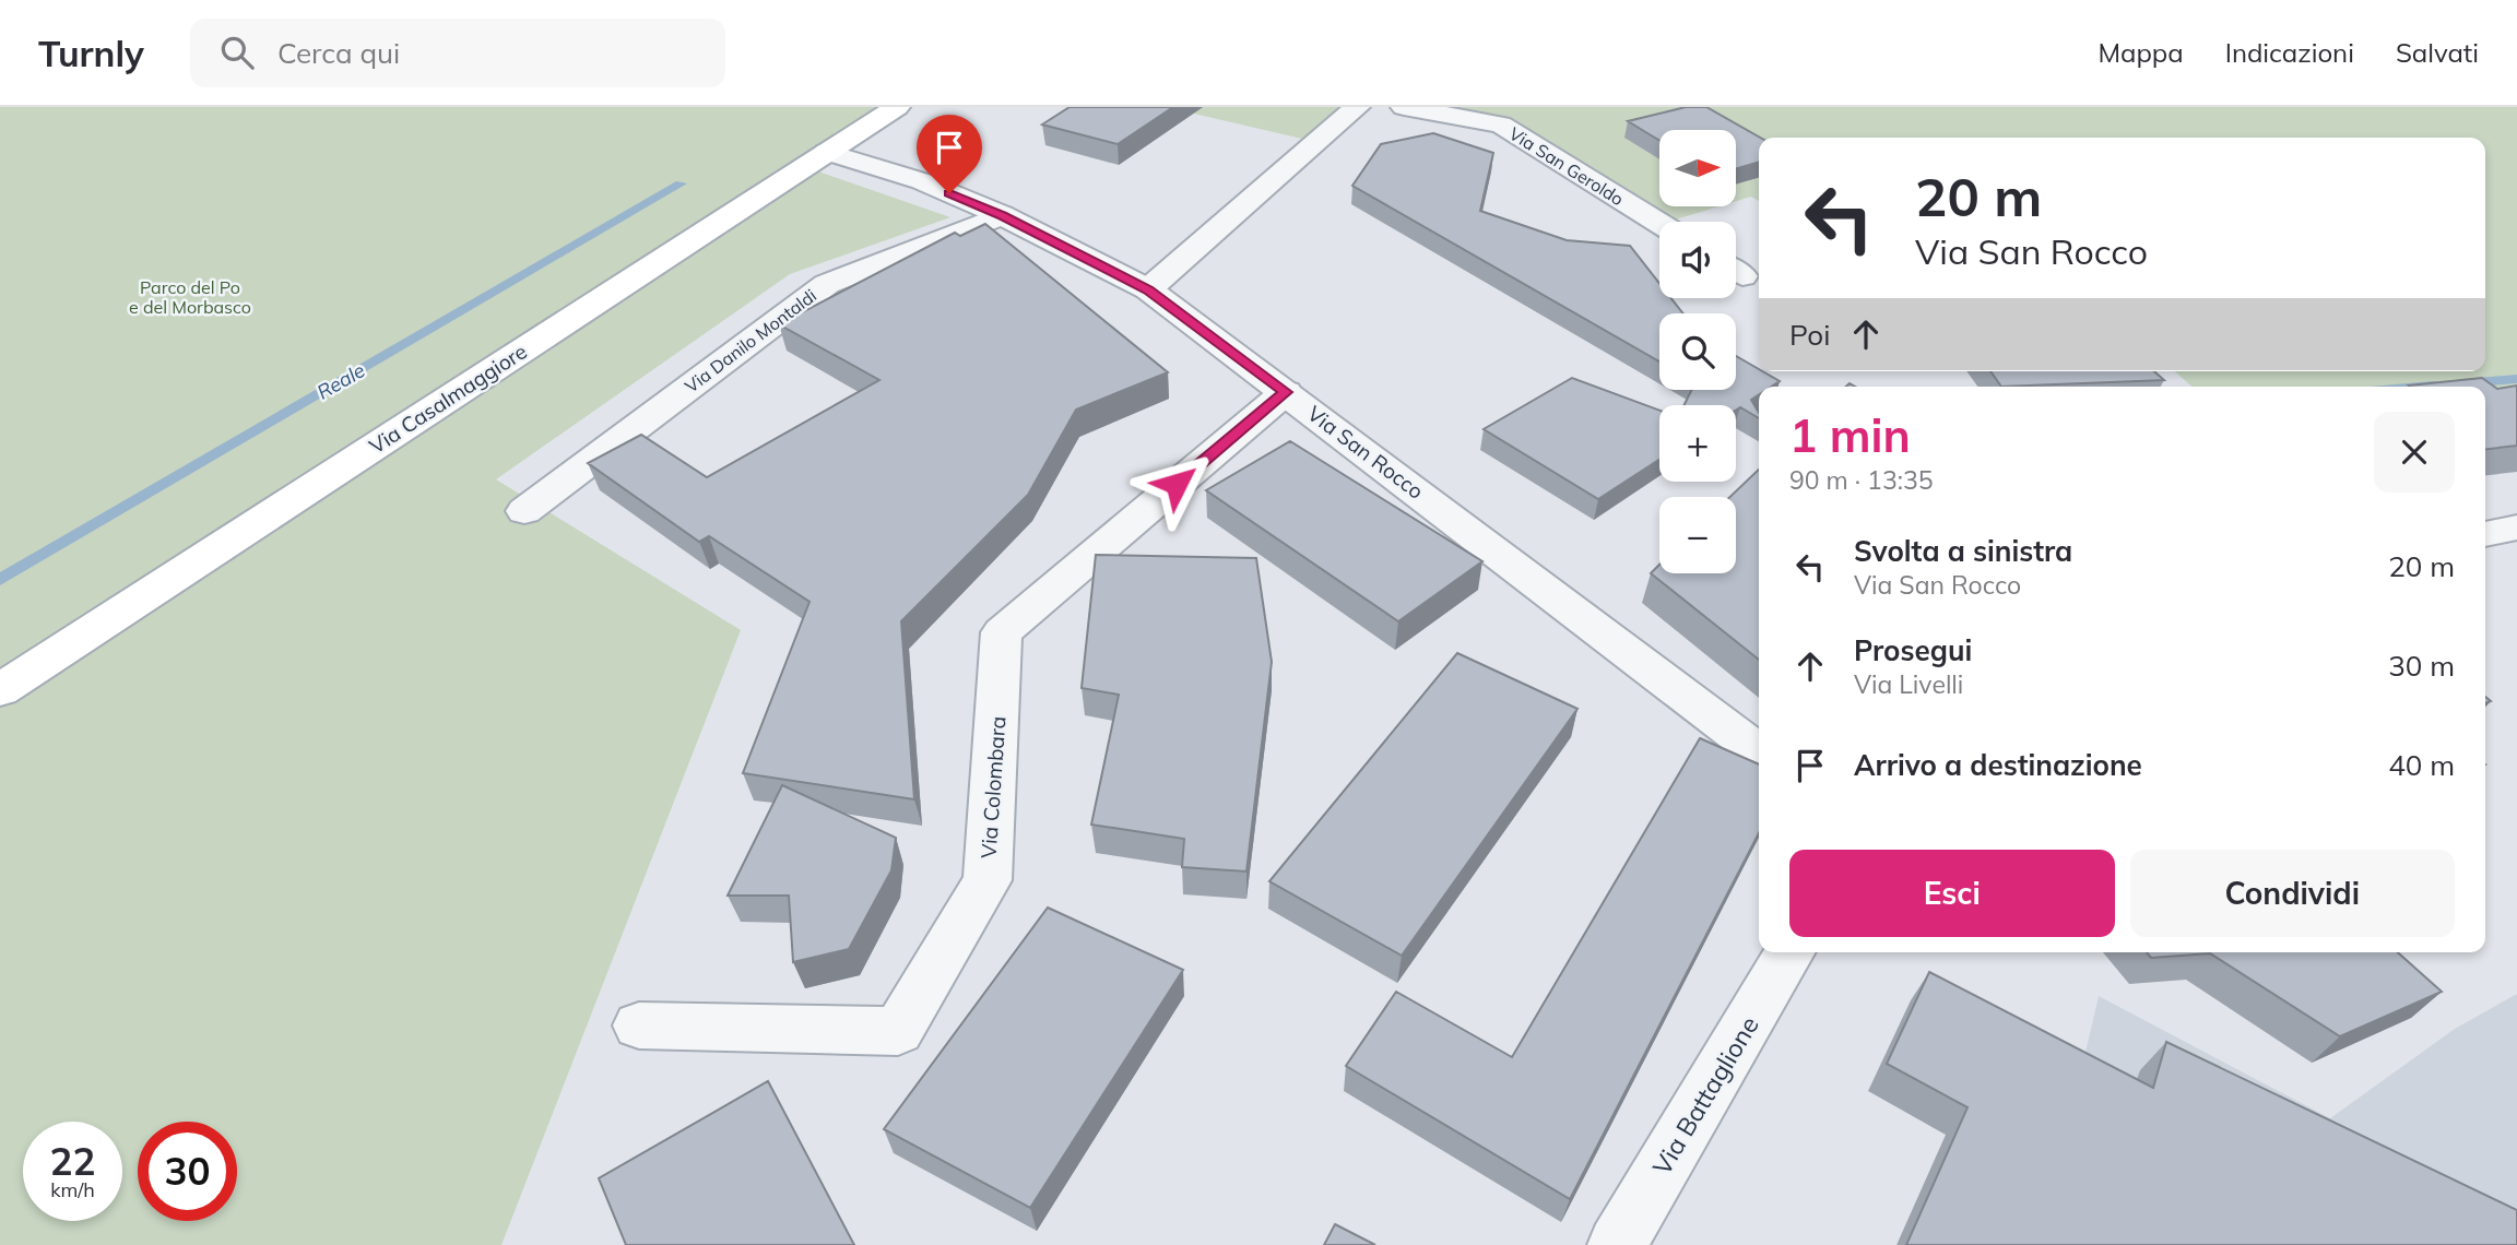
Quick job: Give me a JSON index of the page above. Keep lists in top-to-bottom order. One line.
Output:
{"streets":{"main road":["Via Casalmaggiore"],"street":["Via San Geroldo","Via Danilo Montaldi","Via San Rocco","Via Colombara","Via Battaglione"]},"crossings":[["Via Danilo Montaldi","Via San Rocco"],["Via Casalmaggiore","Via San Rocco"],["Via San Rocco","Via Colombara"]],"water":["Reale"],"parks":["Parco del Po e del Morbasco"],"north":"right","page":{"header":"Turnly","search":"Cerca qui","nav":["Mappa","Indicazioni","Salvati"],"map_buttons":["+","−"],"turn":["20 m","Via San Rocco"],"then":"Poi","heading":["1 min","90 m · 13:35"],"list":[{"name":"Svolta a sinistra","note":"Via San Rocco","value":"20 m"},{"name":"Prosegui","note":"Via Livelli","value":"30 m"},{"name":"Arrivo a destinazione","value":"40 m"}],"buttons":["Esci","Condividi"],"speed":"22 km/h","limit":"30"}}
